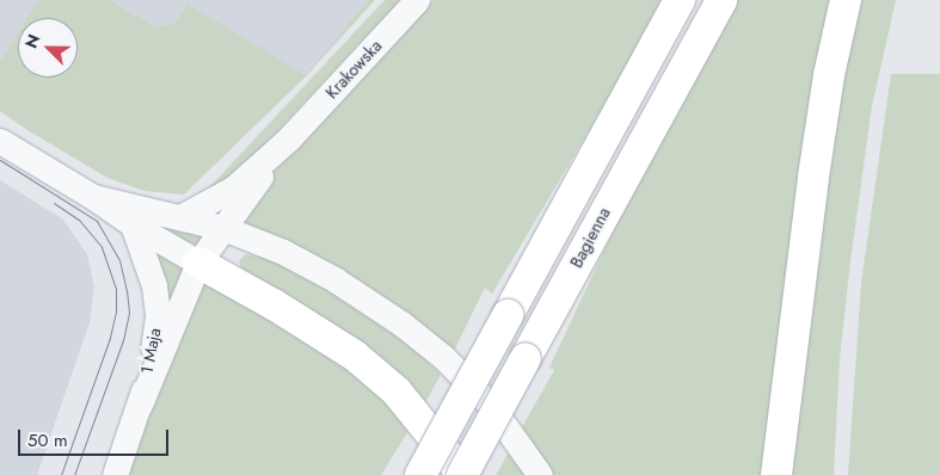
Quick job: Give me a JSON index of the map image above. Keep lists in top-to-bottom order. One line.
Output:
{"streets":{"main road":["Bagienna"],"street":["Krakowska","1 Maja"]},"crossings":[["Krakowska","1 Maja"]],"scale_bar":"50 m","north":"top left"}
